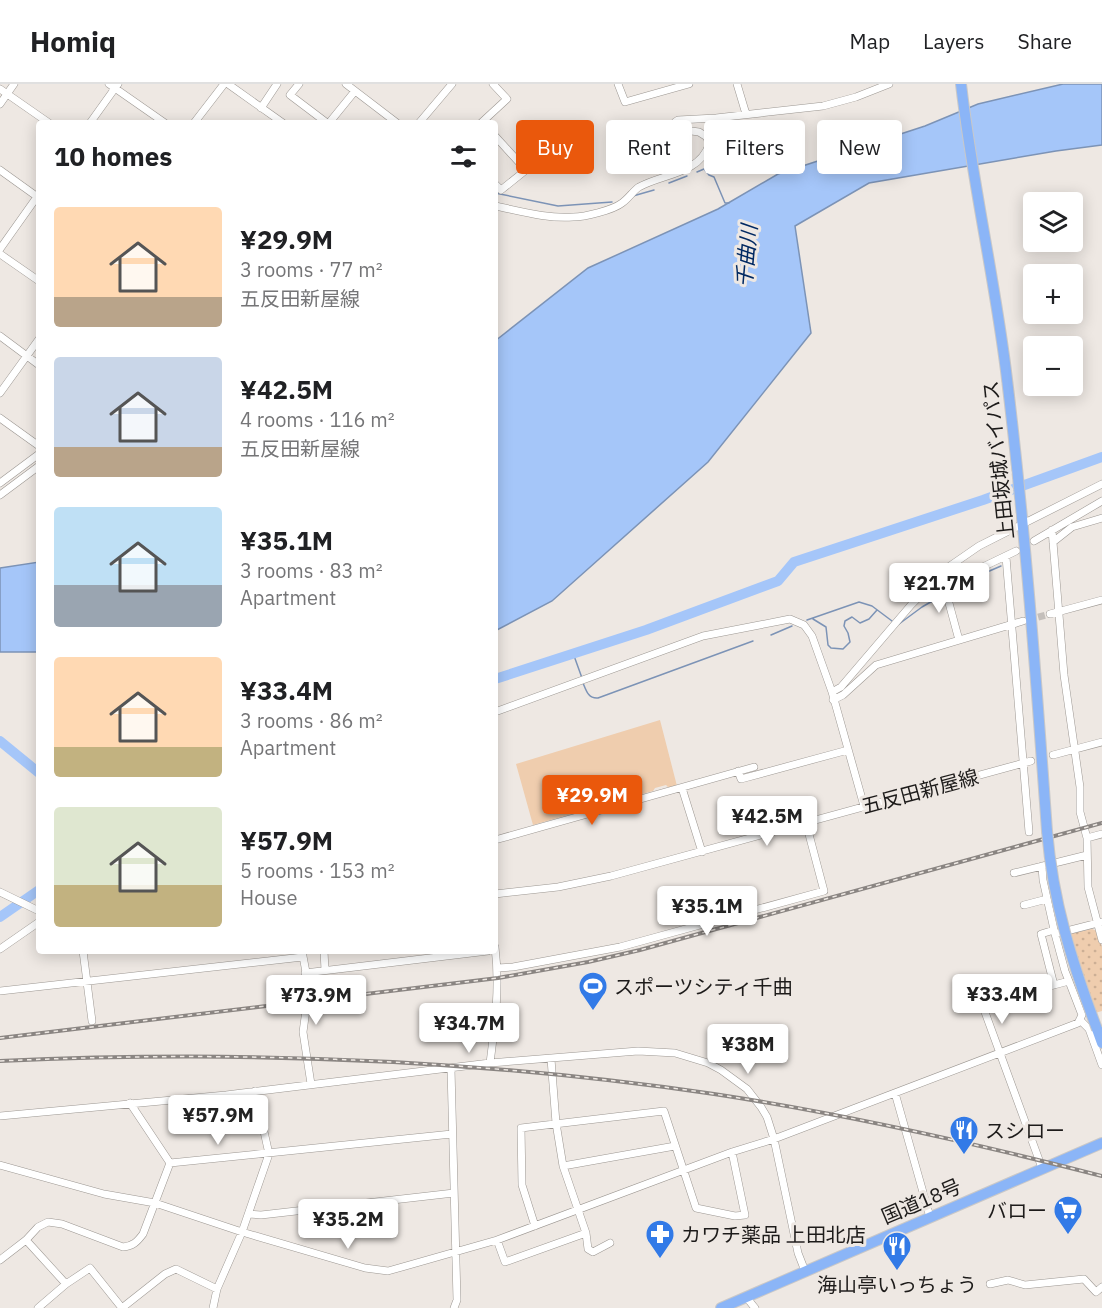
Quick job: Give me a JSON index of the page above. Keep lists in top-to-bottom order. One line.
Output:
{"streets":{"highway":["上田坂城バイパス","国道18号"],"street":["五反田新屋線"]},"water":["千曲川"],"places":{"sports":["スポーツシティ千曲"],"restaurant":["スシロー","海山亭いっちょう"],"supermarket":["バロー"],"pharmacy":["カワチ薬品 上田北店"]},"page":{"header":"Homiq","nav":["Map","Layers","Share"],"chip":["Buy","Rent","Filters","New"],"heading":"10 homes","map_buttons":["+","−"],"list":[{"name":"¥29.9M","note":"3 rooms · 77 m² · 五反田新屋線"},{"name":"¥42.5M","note":"4 rooms · 116 m² · 五反田新屋線"},{"name":"¥35.1M","note":"3 rooms · 83 m² · Apartment"},{"name":"¥33.4M","note":"3 rooms · 86 m² · Apartment"},{"name":"¥57.9M","note":"5 rooms · 153 m² · House"}],"price":["¥21.7M","¥29.9M","¥42.5M","¥35.1M","¥33.4M","¥73.9M","¥34.7M","¥38M","¥57.9M","¥35.2M"]}}
